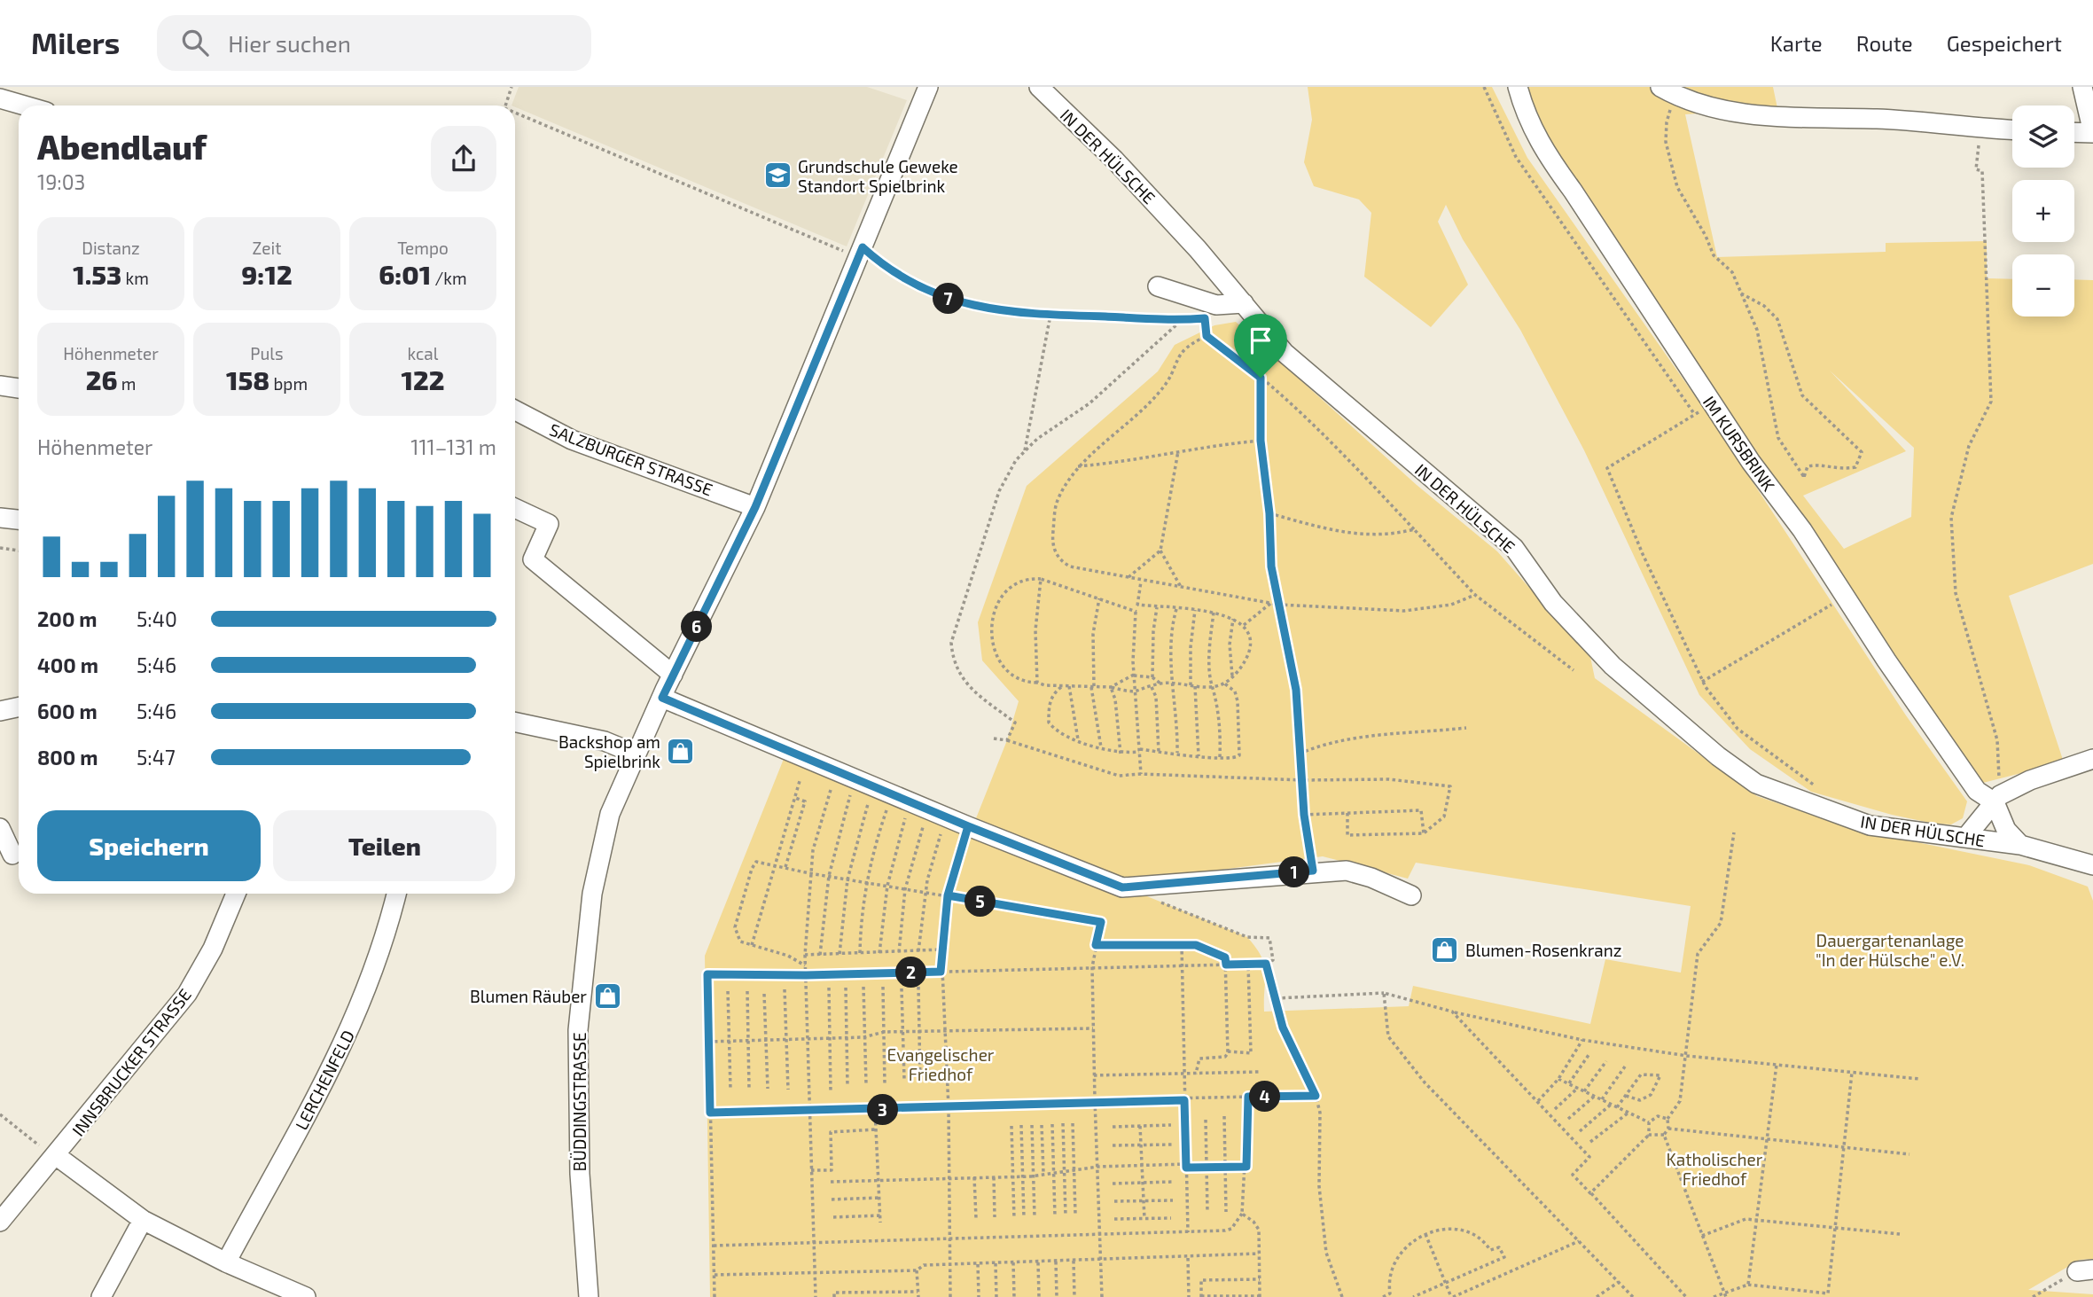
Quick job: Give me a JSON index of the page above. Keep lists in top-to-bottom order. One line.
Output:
{"streets":{"street":["IN DER HÜLSCHE","IM KURSBRINK","SALZBURGER STRASSE","INNSBRUCKER STRASSE","LERCHENFELD","BÜDDINGSTRASSE"]},"crossings":[["IN DER HÜLSCHE","IM KURSBRINK"],["SALZBURGER STRASSE","BÜDDINGSTRASSE"]],"parks":["Dauergartenanlage \"In der Hülsche\" e.V.","Evangelischer Friedhof","Katholischer Friedhof"],"places":{"school or university":["Grundschule Geweke Standort Spielbrink"],"shop":["Backshop am Spielbrink","Blumen-Rosenkranz","Blumen Räuber"]},"page":{"header":"Milers","search":"Hier suchen","nav":["Karte","Route","Gespeichert"],"map_buttons":["+","−"],"heading":["Abendlauf","19:03"],"stats":[["Distanz","1.53 km"],["Zeit","9:12"],["Tempo","6:01 /km"],["Höhenmeter","26 m"],["Puls","158 bpm"],["kcal","122"]],"pins":["7","6","1","5","2","4","3"],"chart":["Höhenmeter","111–131 m"],"list":[{"name":"200 m","note":"5:40"},{"name":"400 m","note":"5:46"},{"name":"600 m","note":"5:46"},{"name":"800 m","note":"5:47"}],"buttons":["Speichern","Teilen"]}}
